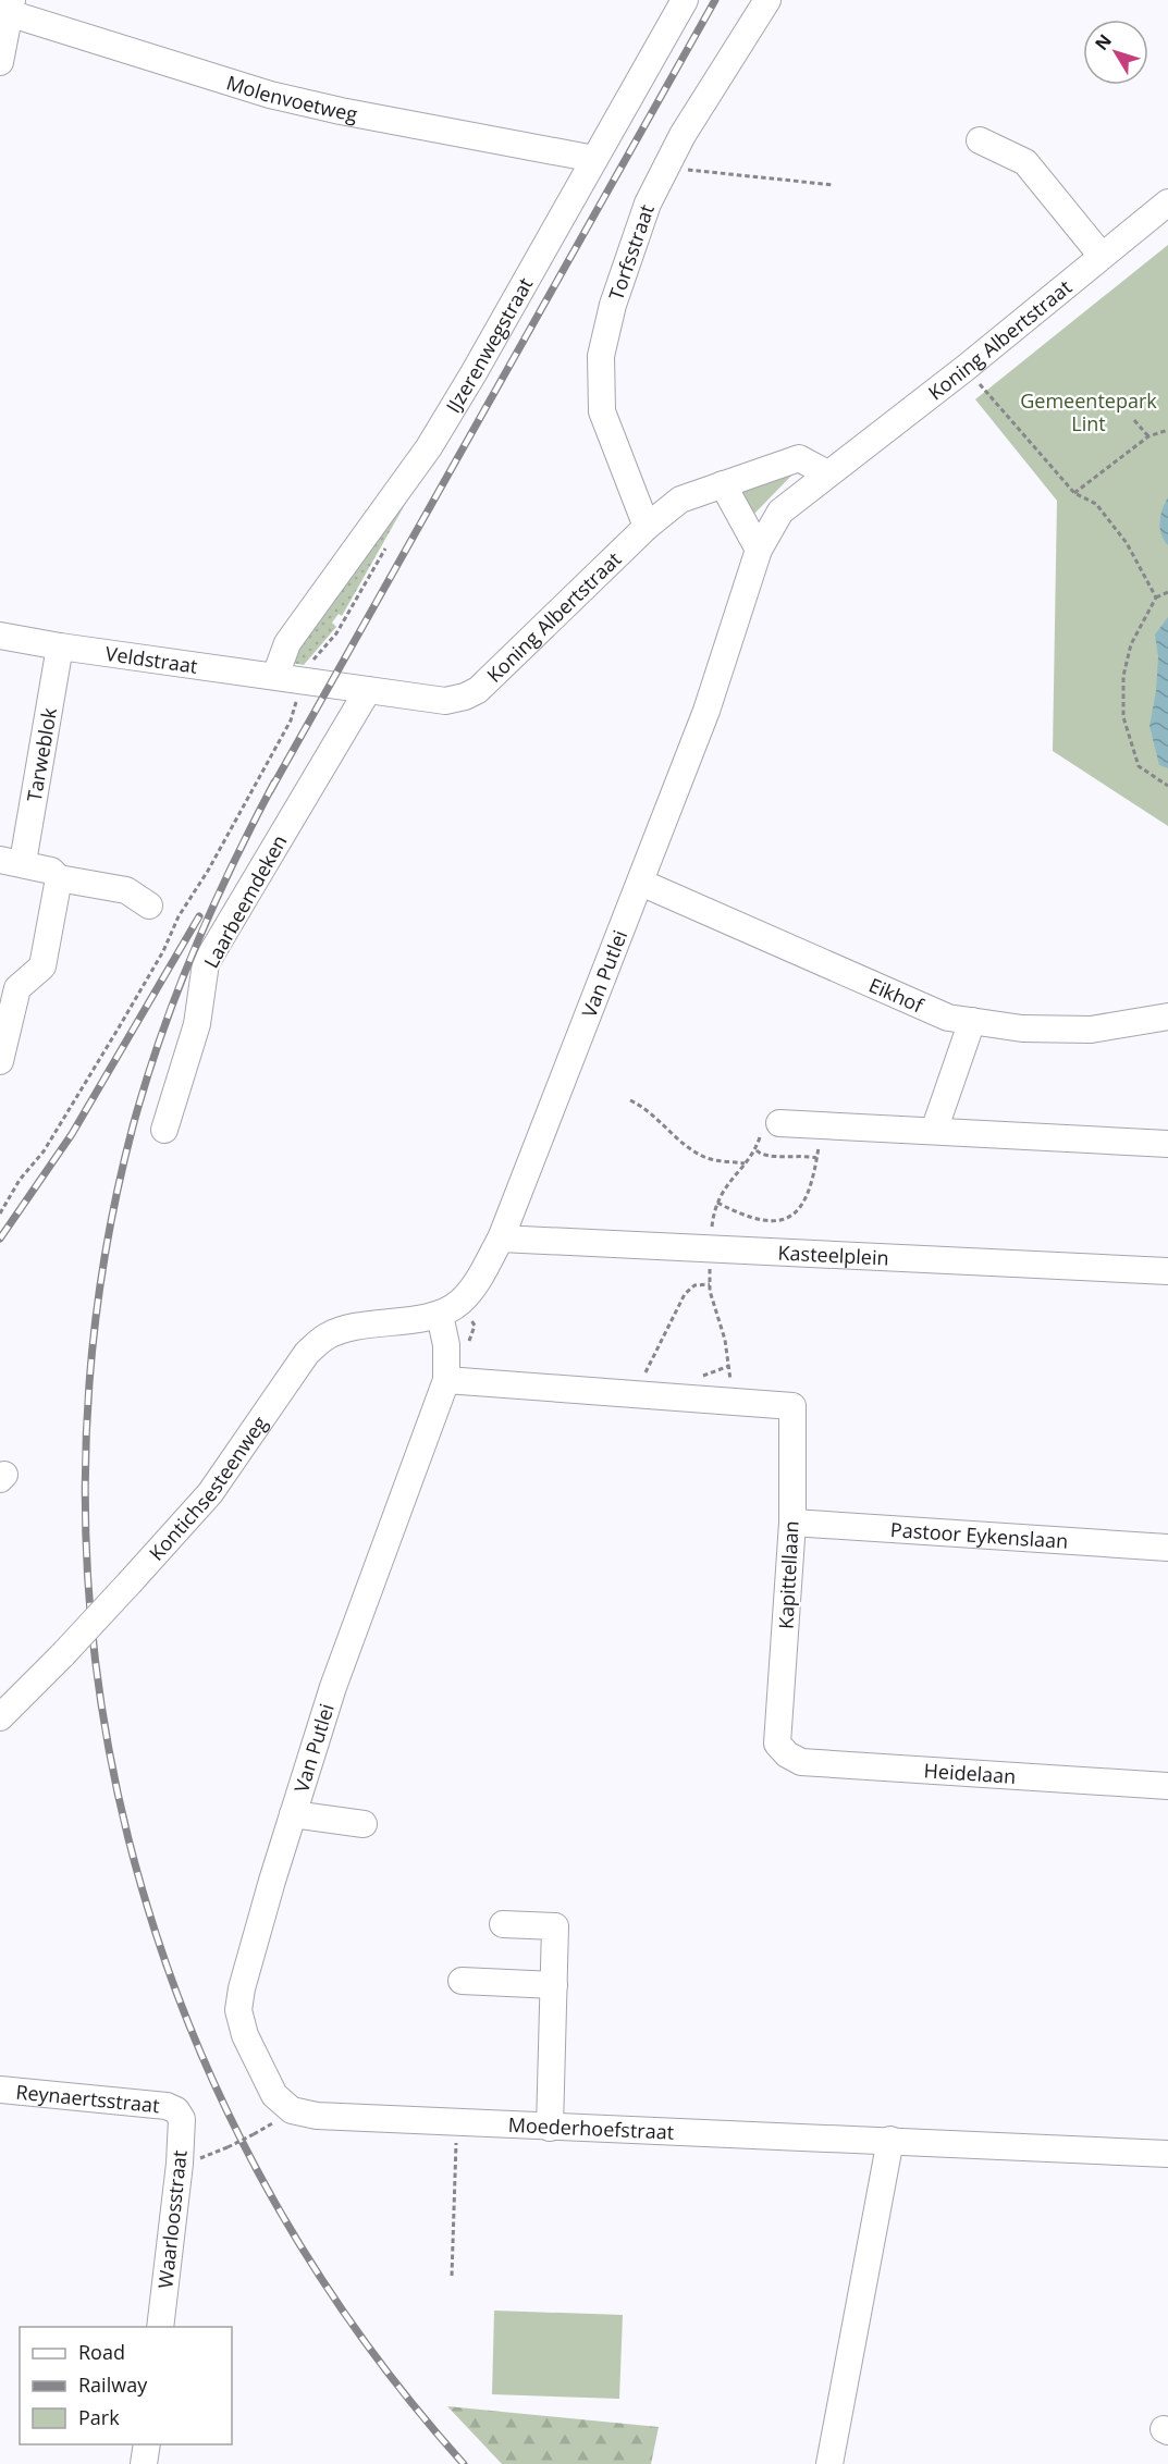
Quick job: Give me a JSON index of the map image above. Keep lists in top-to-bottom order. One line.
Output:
{"streets":{"street":["Molenvoetweg","Torfsstraat","Koning Albertstraat","IJzerenwegstraat","Veldstraat","Tarweblok","Laarbeemdeken","Van Putlei","Eikhof","Kasteelplein","Kontichsesteenweg","Pastoor Eykenslaan","Kapittellaan","Heidelaan","Reynaertsstraat","Moederhoefstraat","Waarloosstraat"]},"crossings":[["Molenvoetweg","IJzerenwegstraat"],["Torfsstraat","Koning Albertstraat"],["Koning Albertstraat","Veldstraat"],["Koning Albertstraat","Laarbeemdeken"],["Koning Albertstraat","Van Putlei"],["IJzerenwegstraat","Veldstraat"],["Veldstraat","Tarweblok"],["Van Putlei","Eikhof"],["Van Putlei","Kasteelplein"],["Van Putlei","Kontichsesteenweg"],["Van Putlei","Moederhoefstraat"],["Pastoor Eykenslaan","Kapittellaan"],["Kapittellaan","Heidelaan"],["Reynaertsstraat","Waarloosstraat"]],"parks":["Gemeentepark Lint"],"legend":["Road","Railway","Park"],"north":"top left"}
